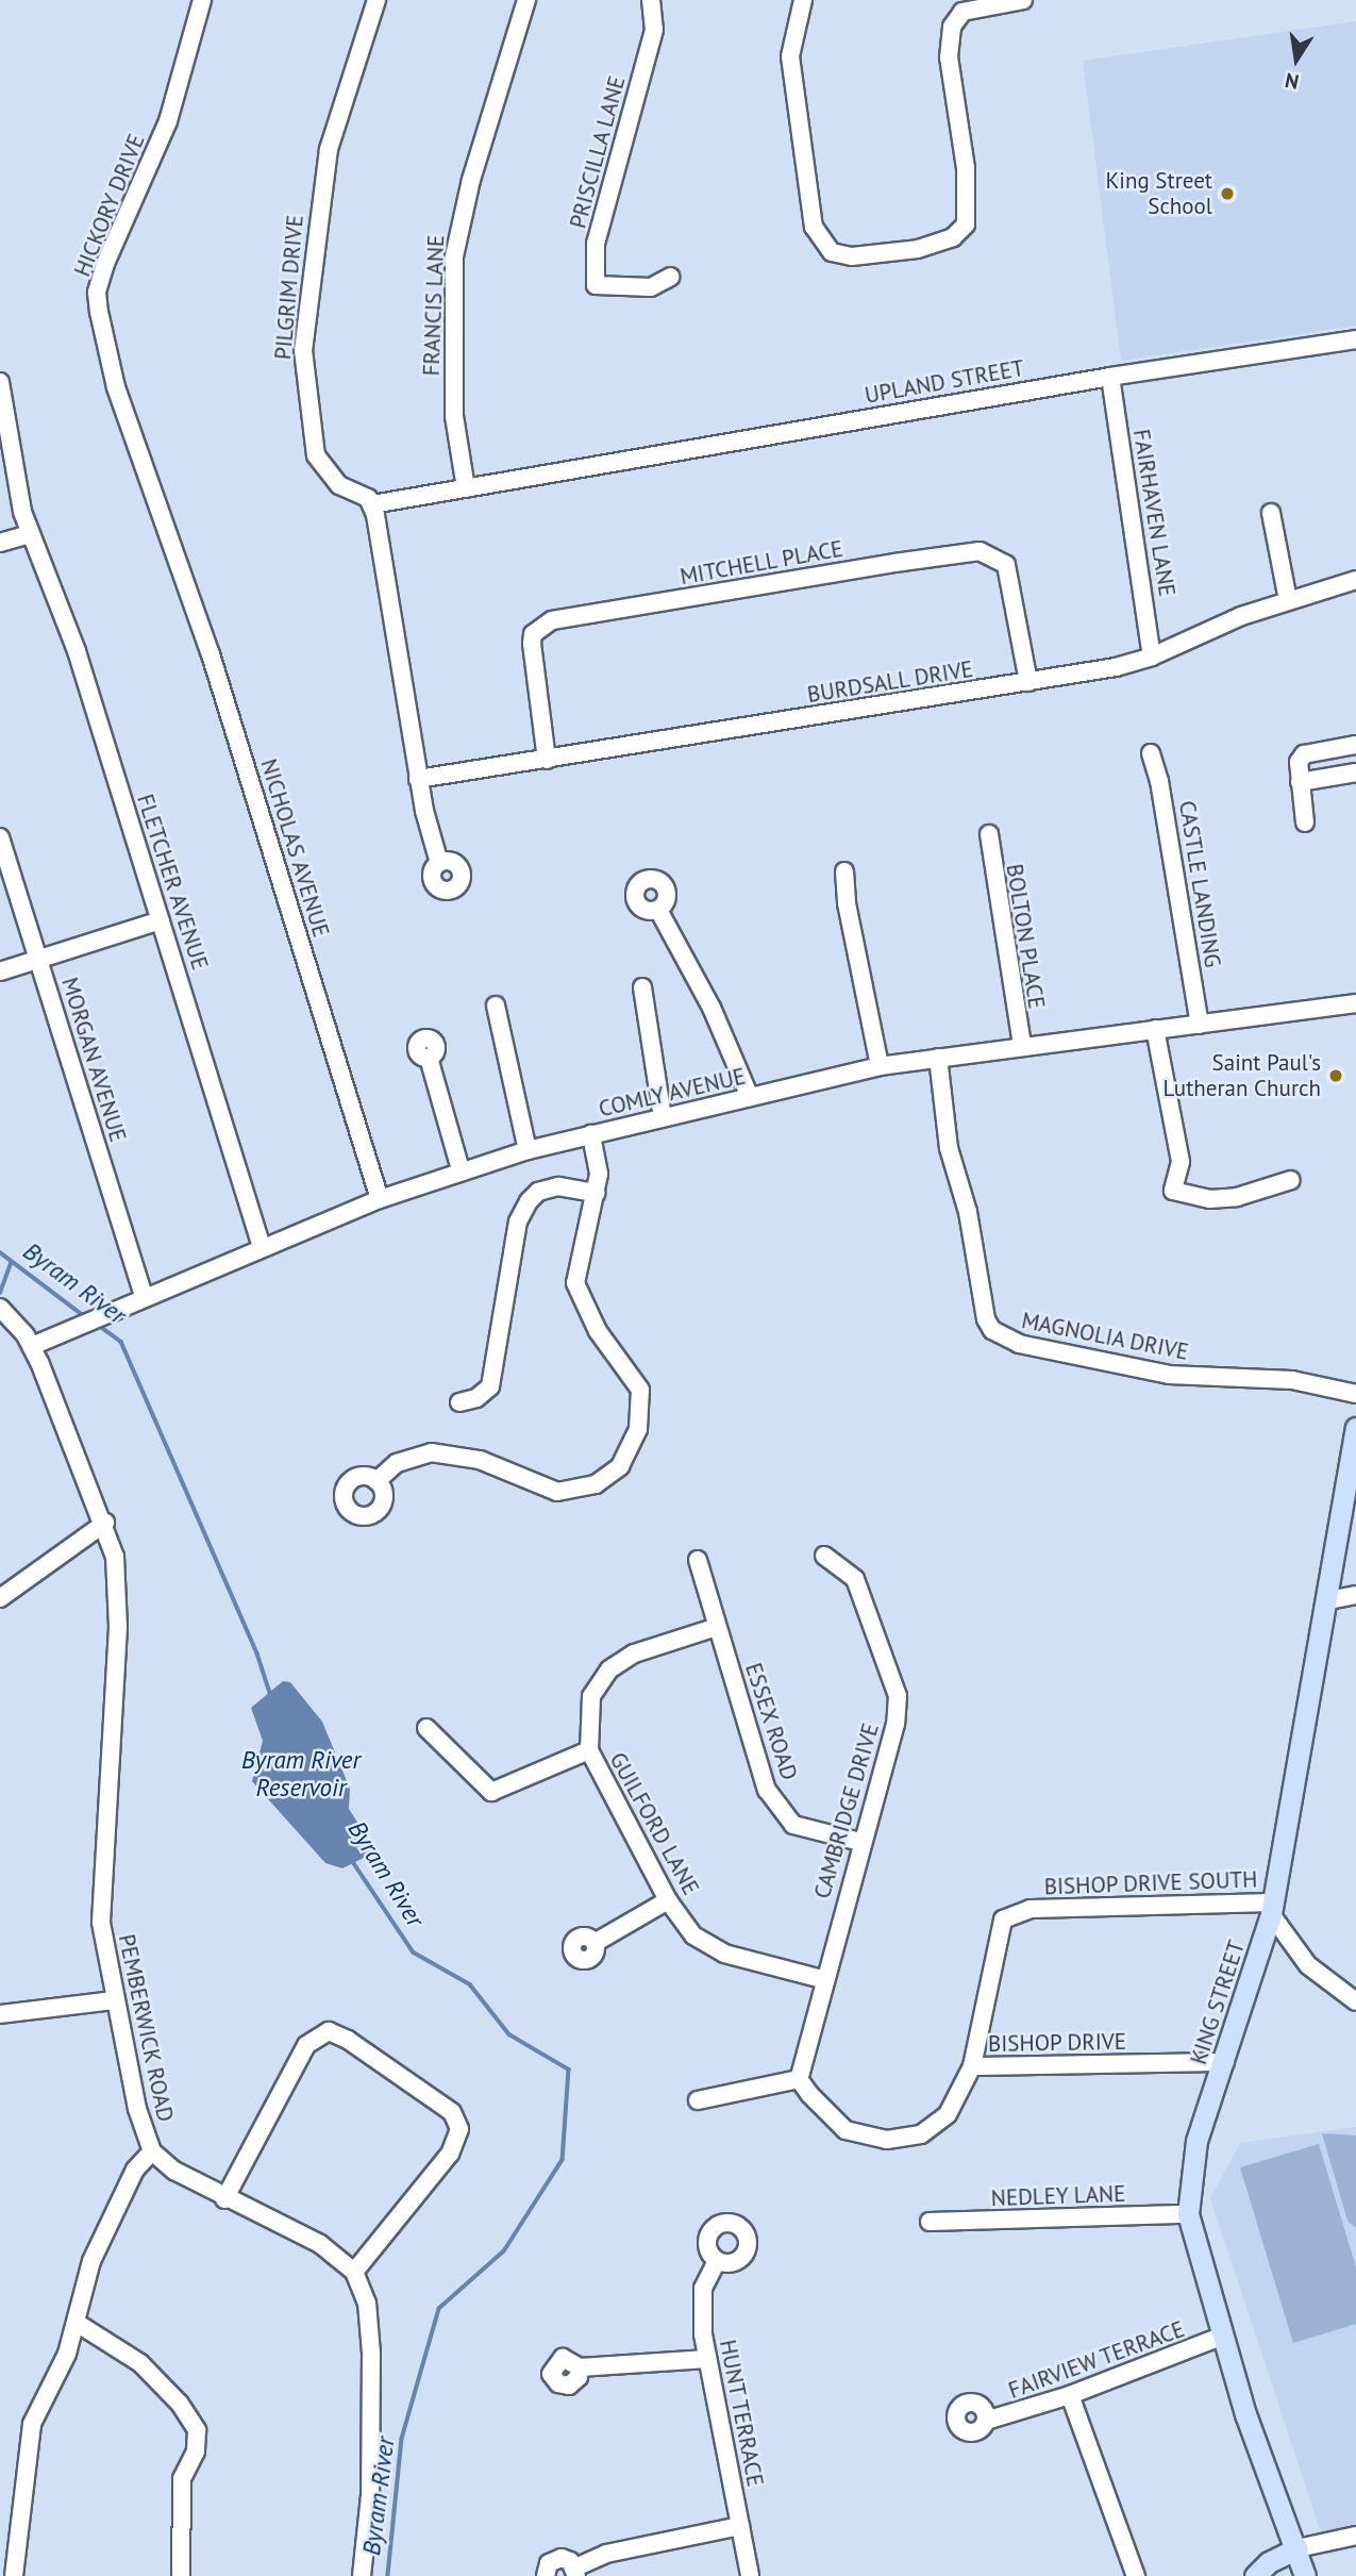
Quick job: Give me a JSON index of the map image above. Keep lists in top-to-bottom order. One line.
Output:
{"streets":{"main road":["KING STREET"],"street":["PRISCILLA LANE","HICKORY DRIVE","PILGRIM DRIVE","FRANCIS LANE","UPLAND STREET","FAIRHAVEN LANE","MITCHELL PLACE","BURDSALL DRIVE","NICHOLAS AVENUE","FLETCHER AVENUE","CASTLE LANDING","BOLTON PLACE","MORGAN AVENUE","COMLY AVENUE","MAGNOLIA DRIVE","ESSEX ROAD","CAMBRIDGE DRIVE","GUILFORD LANE","BISHOP DRIVE SOUTH","PEMBERWICK ROAD","BISHOP DRIVE","NEDLEY LANE","FAIRVIEW TERRACE","HUNT TERRACE"]},"crossings":[["HICKORY DRIVE","NICHOLAS AVENUE"],["PILGRIM DRIVE","UPLAND STREET"],["FRANCIS LANE","UPLAND STREET"],["UPLAND STREET","FAIRHAVEN LANE"],["FAIRHAVEN LANE","BURDSALL DRIVE"],["MITCHELL PLACE","BURDSALL DRIVE"],["NICHOLAS AVENUE","COMLY AVENUE"],["FLETCHER AVENUE","COMLY AVENUE"],["CASTLE LANDING","COMLY AVENUE"],["BOLTON PLACE","COMLY AVENUE"],["MORGAN AVENUE","COMLY AVENUE"],["COMLY AVENUE","MAGNOLIA DRIVE"],["COMLY AVENUE","PEMBERWICK ROAD"],["ESSEX ROAD","CAMBRIDGE DRIVE"],["ESSEX ROAD","GUILFORD LANE"],["CAMBRIDGE DRIVE","GUILFORD LANE"],["CAMBRIDGE DRIVE","BISHOP DRIVE"],["BISHOP DRIVE SOUTH","KING STREET"],["BISHOP DRIVE SOUTH","BISHOP DRIVE"],["KING STREET","BISHOP DRIVE"],["KING STREET","NEDLEY LANE"],["KING STREET","FAIRVIEW TERRACE"]],"water":["Byram River","Byram River Reservoir"],"places":["King Street School","Saint Paul's Lutheran Church"],"north":"bottom"}
